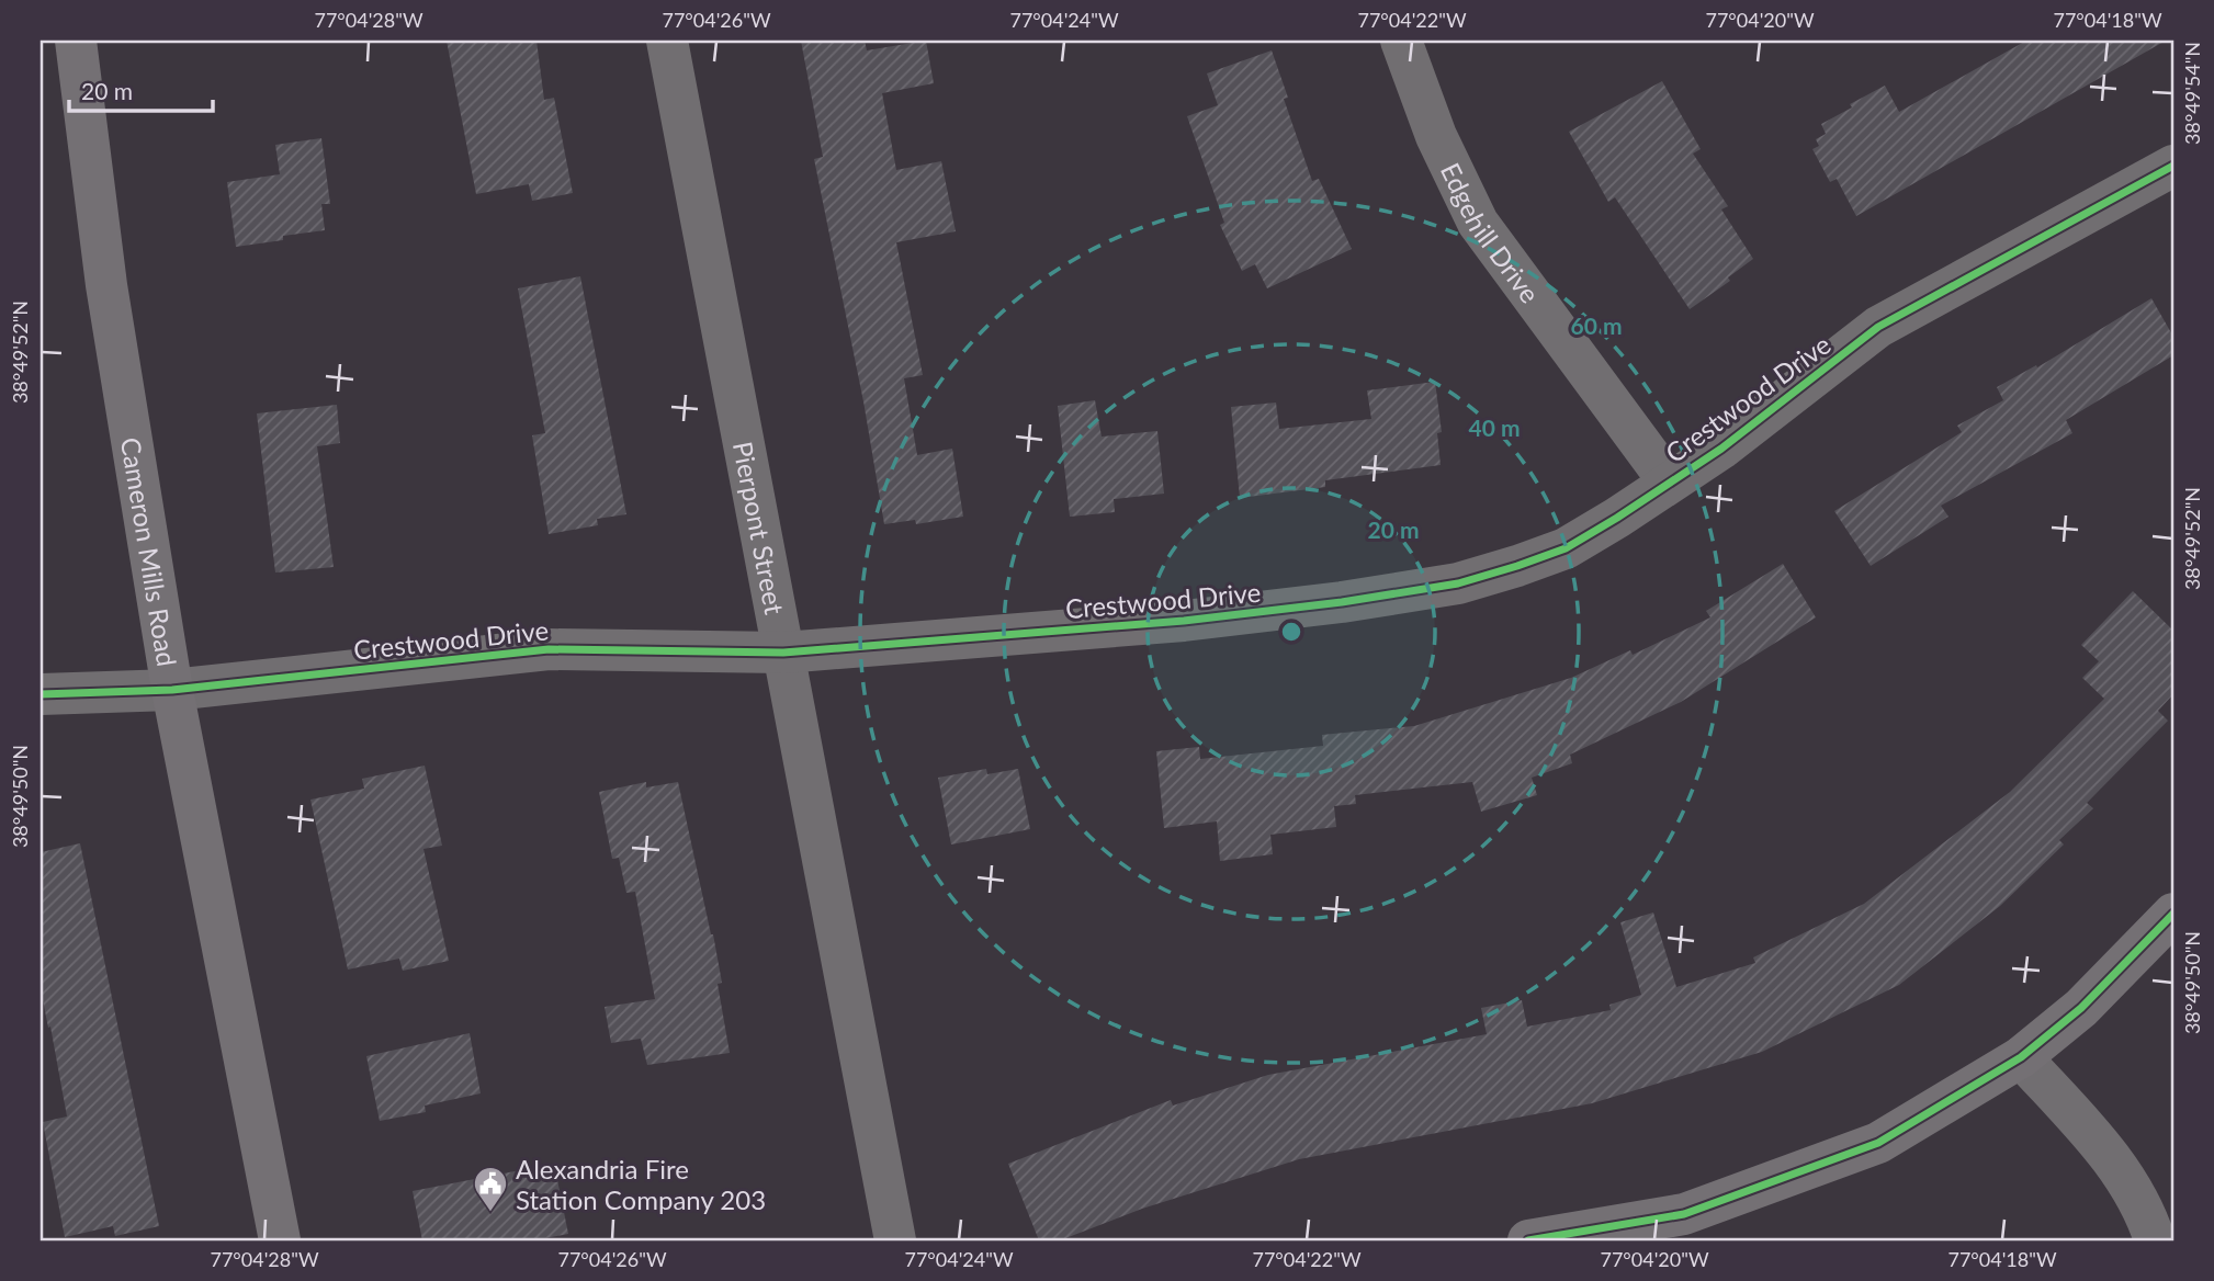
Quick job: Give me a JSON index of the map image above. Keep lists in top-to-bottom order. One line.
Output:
{"streets":{"street":["Edgehill Drive","Crestwood Drive","Pierpont Street","Cameron Mills Road"]},"crossings":[["Edgehill Drive","Crestwood Drive"],["Crestwood Drive","Pierpont Street"],["Crestwood Drive","Cameron Mills Road"]],"places":{"public building":["Alexandria Fire Station Company 203"]},"scale_bar":"20 m","coordinates":["77°04'28\"W","77°04'26\"W","77°04'24\"W","77°04'22\"W","77°04'20\"W","77°04'18\"W","38°49'54\"N","38°49'52\"N","38°49'50\"N"],"rings":["60 m","40 m","20 m"]}
